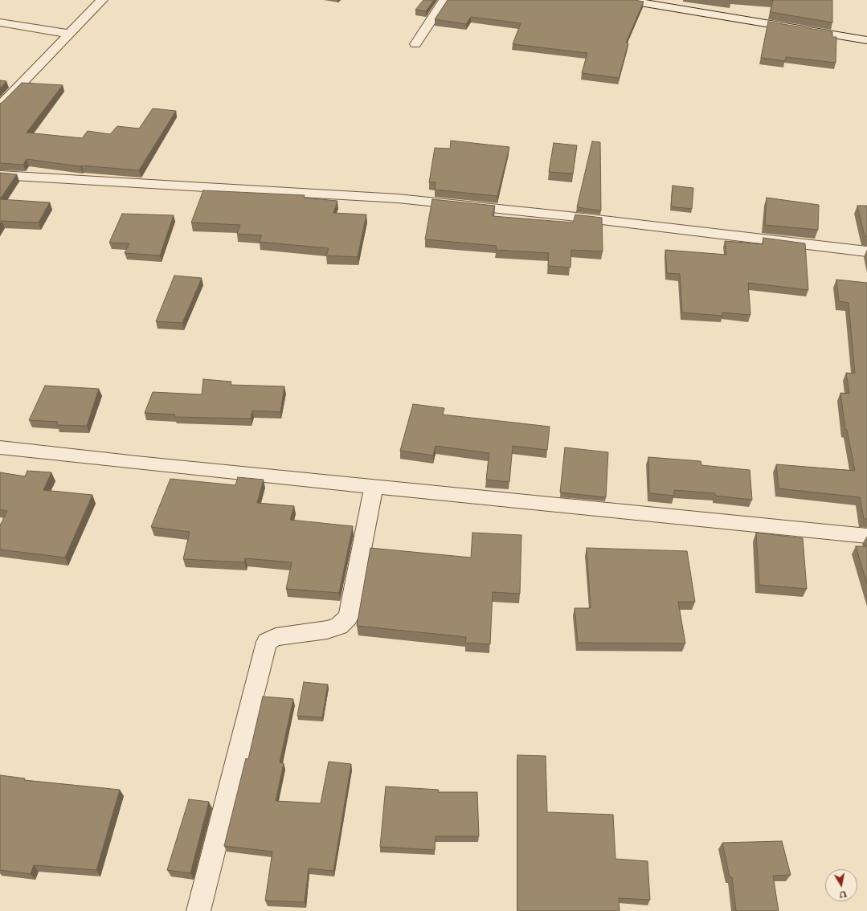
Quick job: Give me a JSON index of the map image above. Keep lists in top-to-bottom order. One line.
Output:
{"north":"bottom"}
